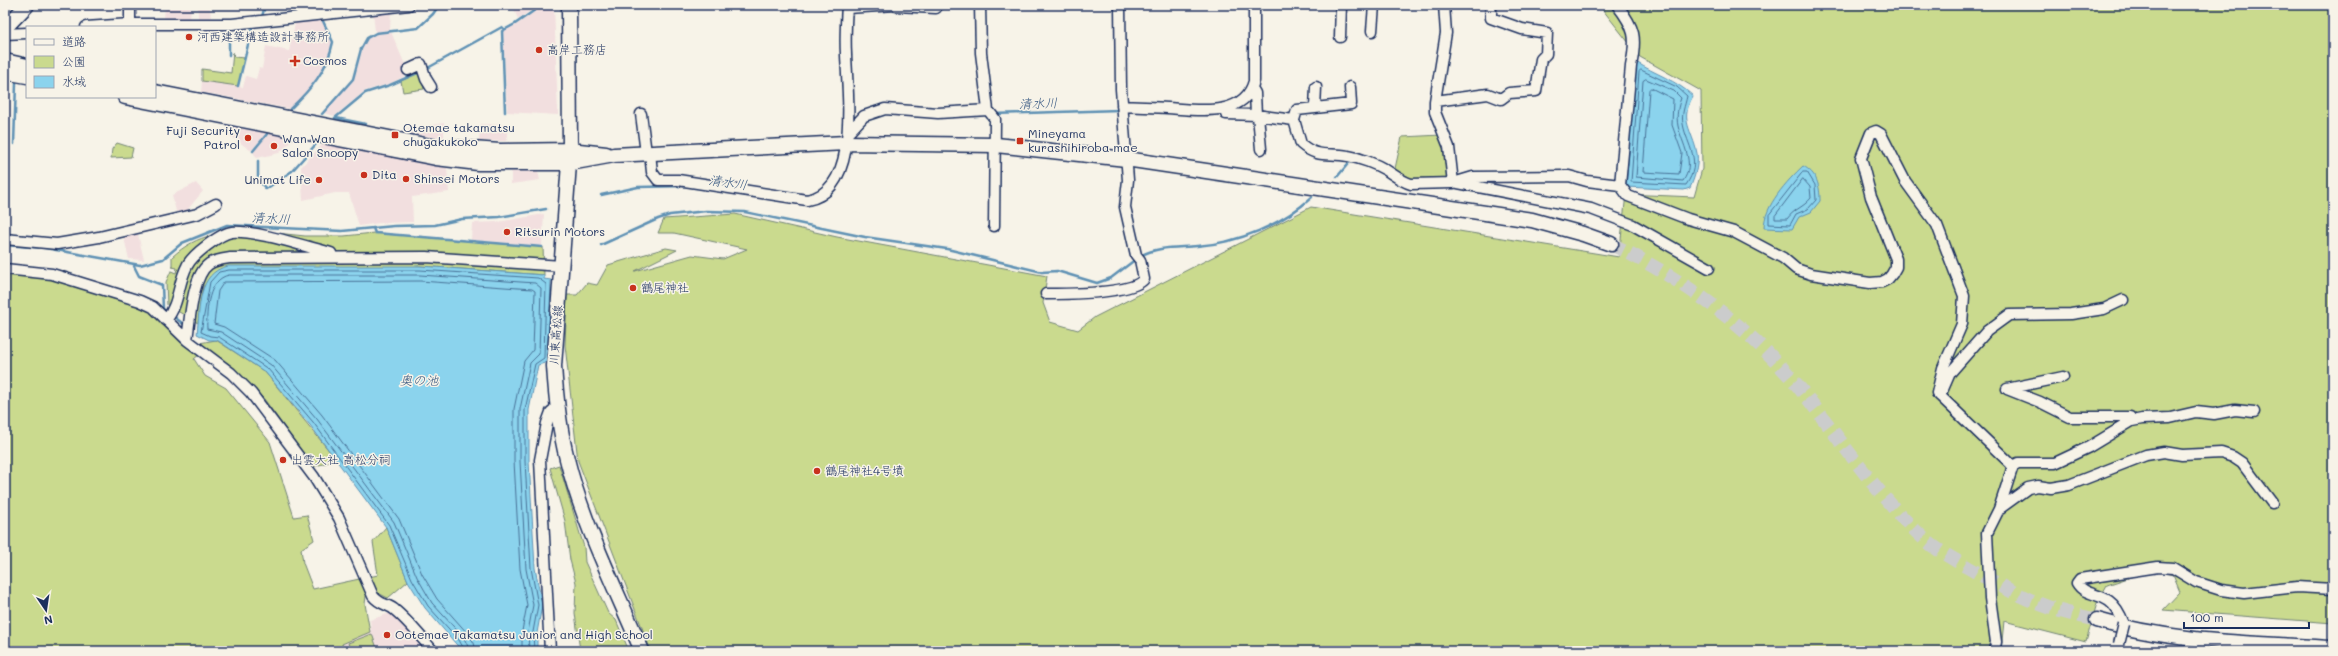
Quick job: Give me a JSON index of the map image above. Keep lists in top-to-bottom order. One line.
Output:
{"streets":{"street":["川東高松線"]},"water":["清水川","奥の池"],"places":{"other":["河西建築構造設計事務所","高岸工務店","Fuji Security Patrol","Wan Wan Salon Snoopy","Dita","Shinsei Motors","Unimat Life","Ritsurin Motors","鶴尾神社","出雲大社 高松分祠","鶴尾神社4号墳","Ootemae Takamatsu Junior and High School"],"health":["Cosmos"],"transit":["Otemae takamatsu chugakukoko","Mineyama kurashihiroba mae"]},"legend":["道路","公園","水域"],"scale_bar":"100 m","north":"bottom"}
